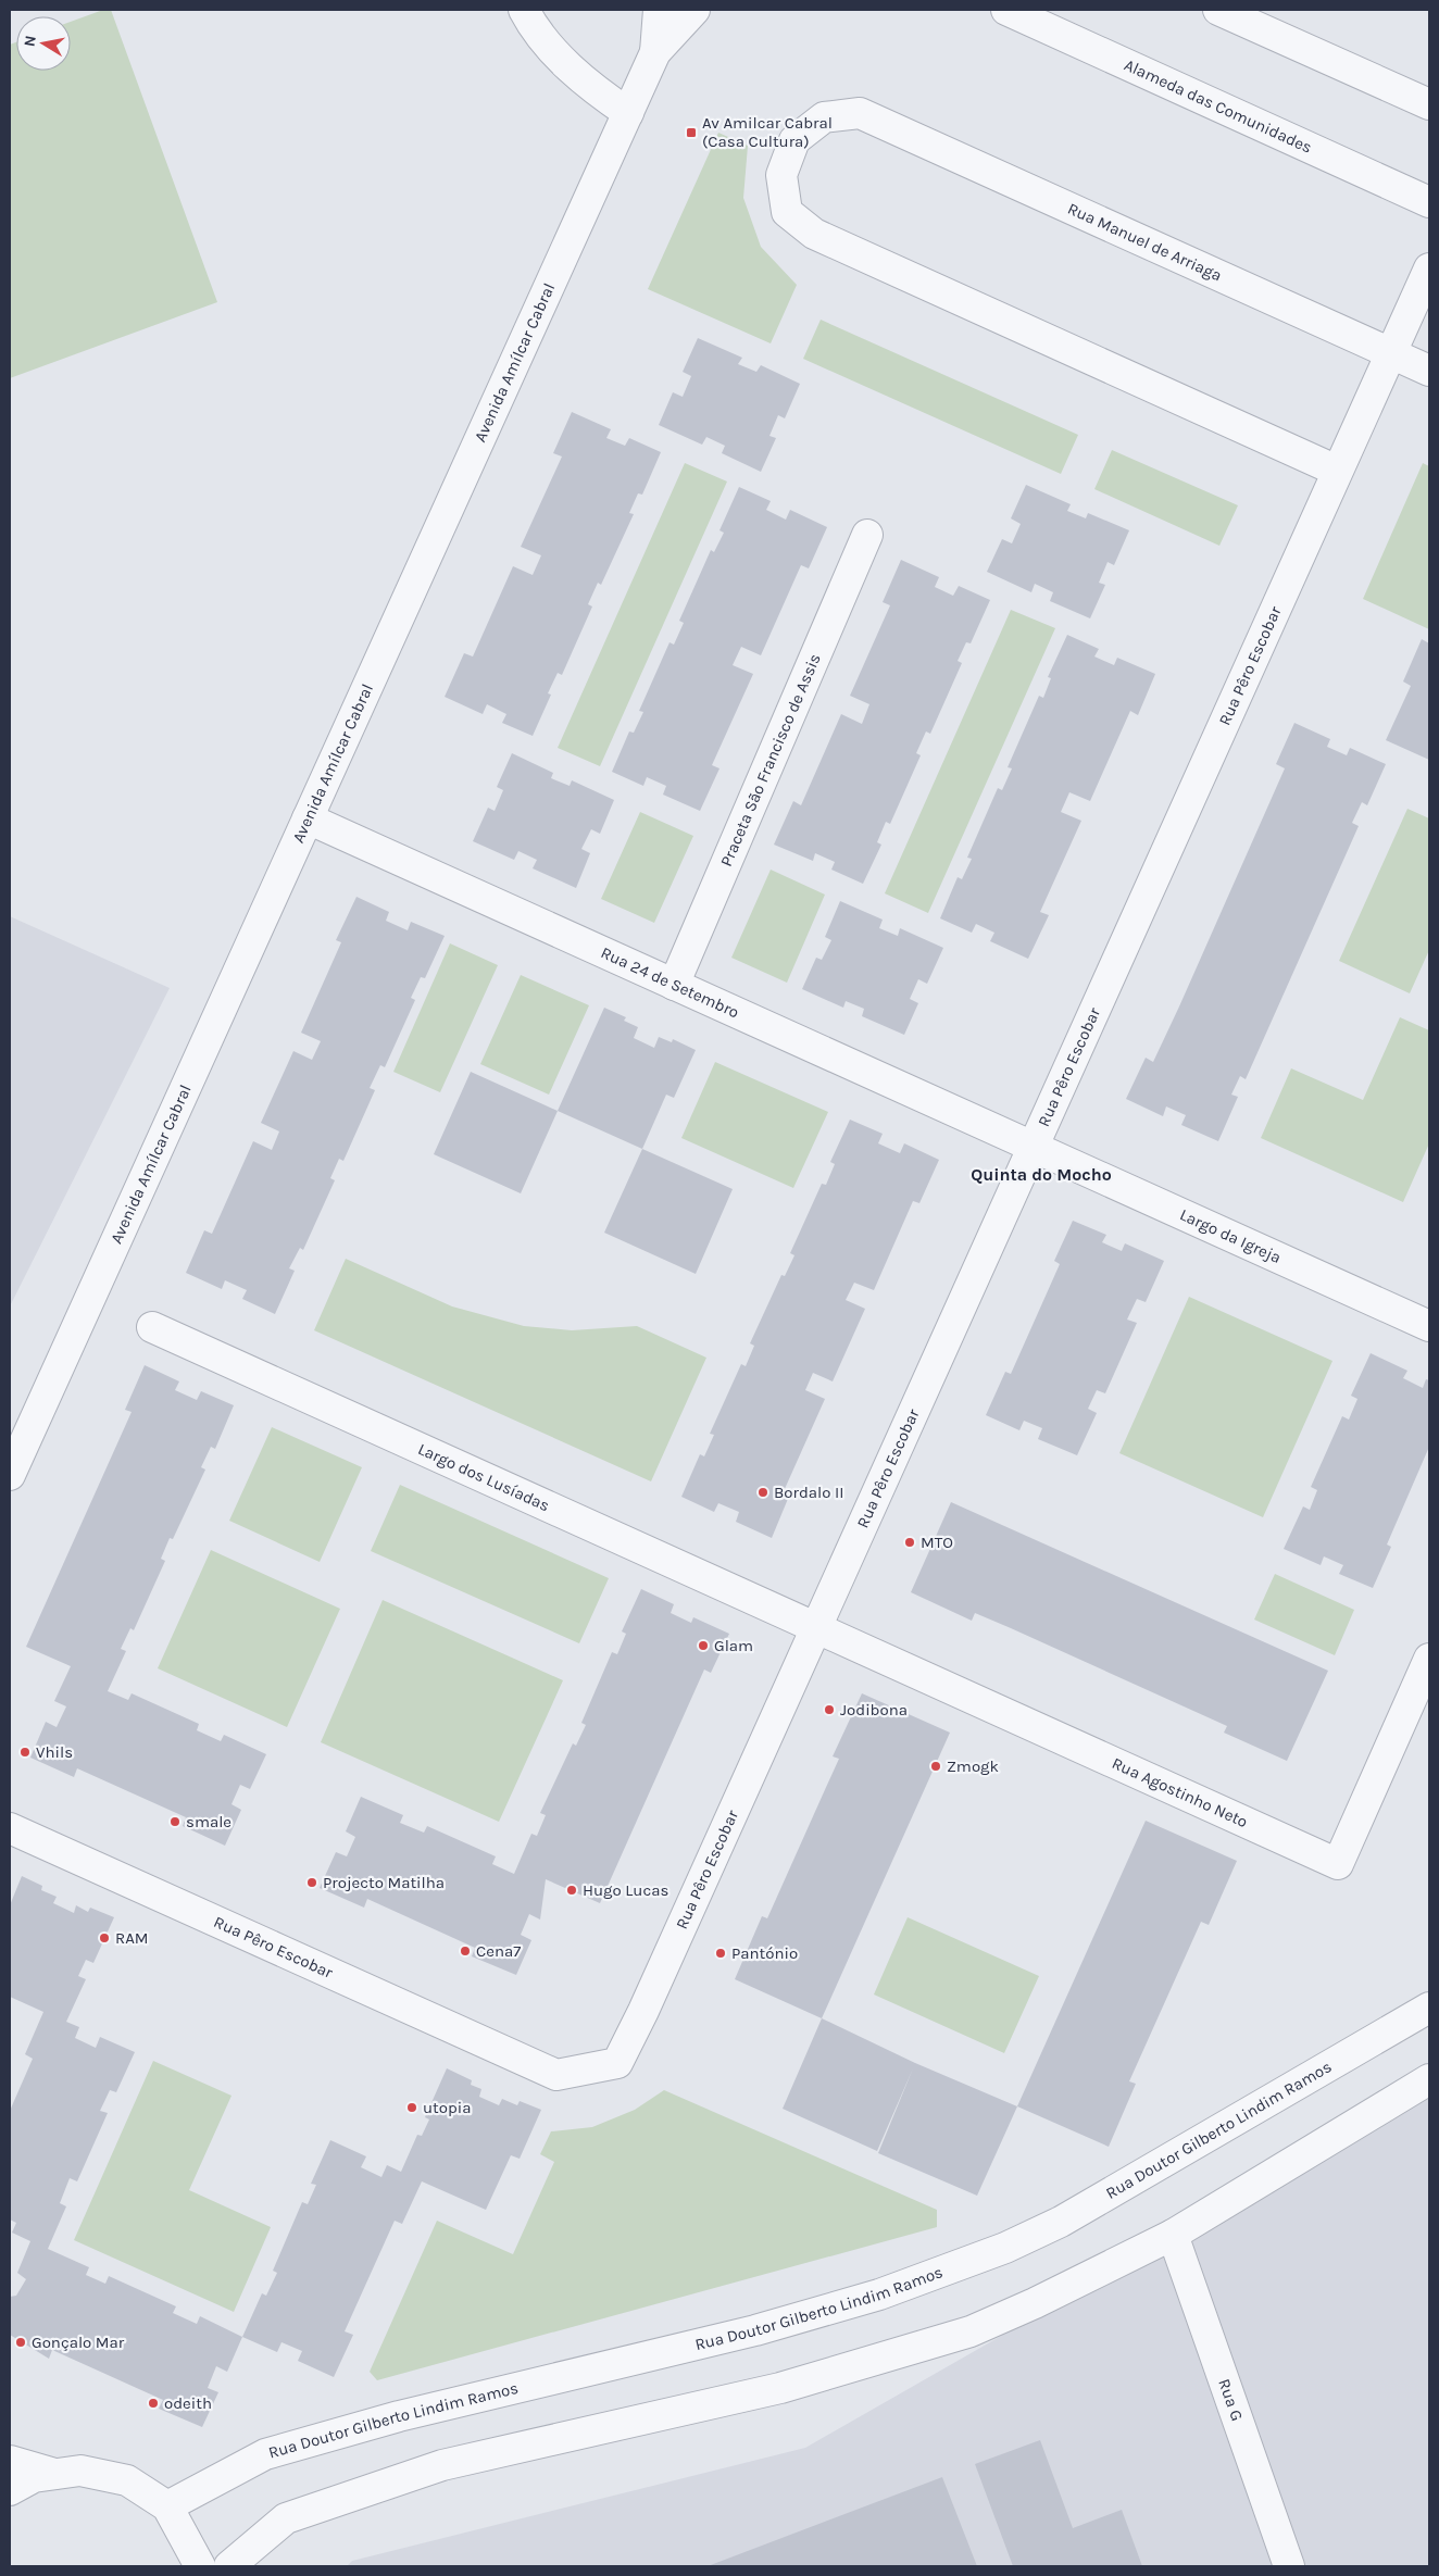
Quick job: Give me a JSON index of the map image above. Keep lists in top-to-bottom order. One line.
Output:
{"streets":{"street":["Alameda das Comunidades","Rua Manuel de Arriaga","Avenida Amílcar Cabral","Rua Pêro Escobar","Praceta São Francisco de Assis","Rua 24 de Setembro","Largo da Igreja","Largo dos Lusíadas","Rua Agostinho Neto","Rua Doutor Gilberto Lindim Ramos","Rua G"]},"crossings":[["Rua Manuel de Arriaga","Rua Pêro Escobar"],["Avenida Amílcar Cabral","Rua 24 de Setembro"],["Rua Pêro Escobar","Rua 24 de Setembro"],["Rua Pêro Escobar","Largo da Igreja"],["Rua Pêro Escobar","Largo dos Lusíadas"],["Rua Pêro Escobar","Rua Agostinho Neto"],["Praceta São Francisco de Assis","Rua 24 de Setembro"],["Rua 24 de Setembro","Largo da Igreja"],["Largo dos Lusíadas","Rua Agostinho Neto"]],"districts":["Quinta do Mocho"],"places":{"transit":["Av Amilcar Cabral (Casa Cultura)"],"other":["Bordalo II","MTO","Glam","Jodibona","Vhils","Zmogk","smale","Projecto Matilha","Hugo Lucas","RAM","Cena7","Pantónio","utopia","Gonçalo Mar","odeith"]},"north":"left"}
